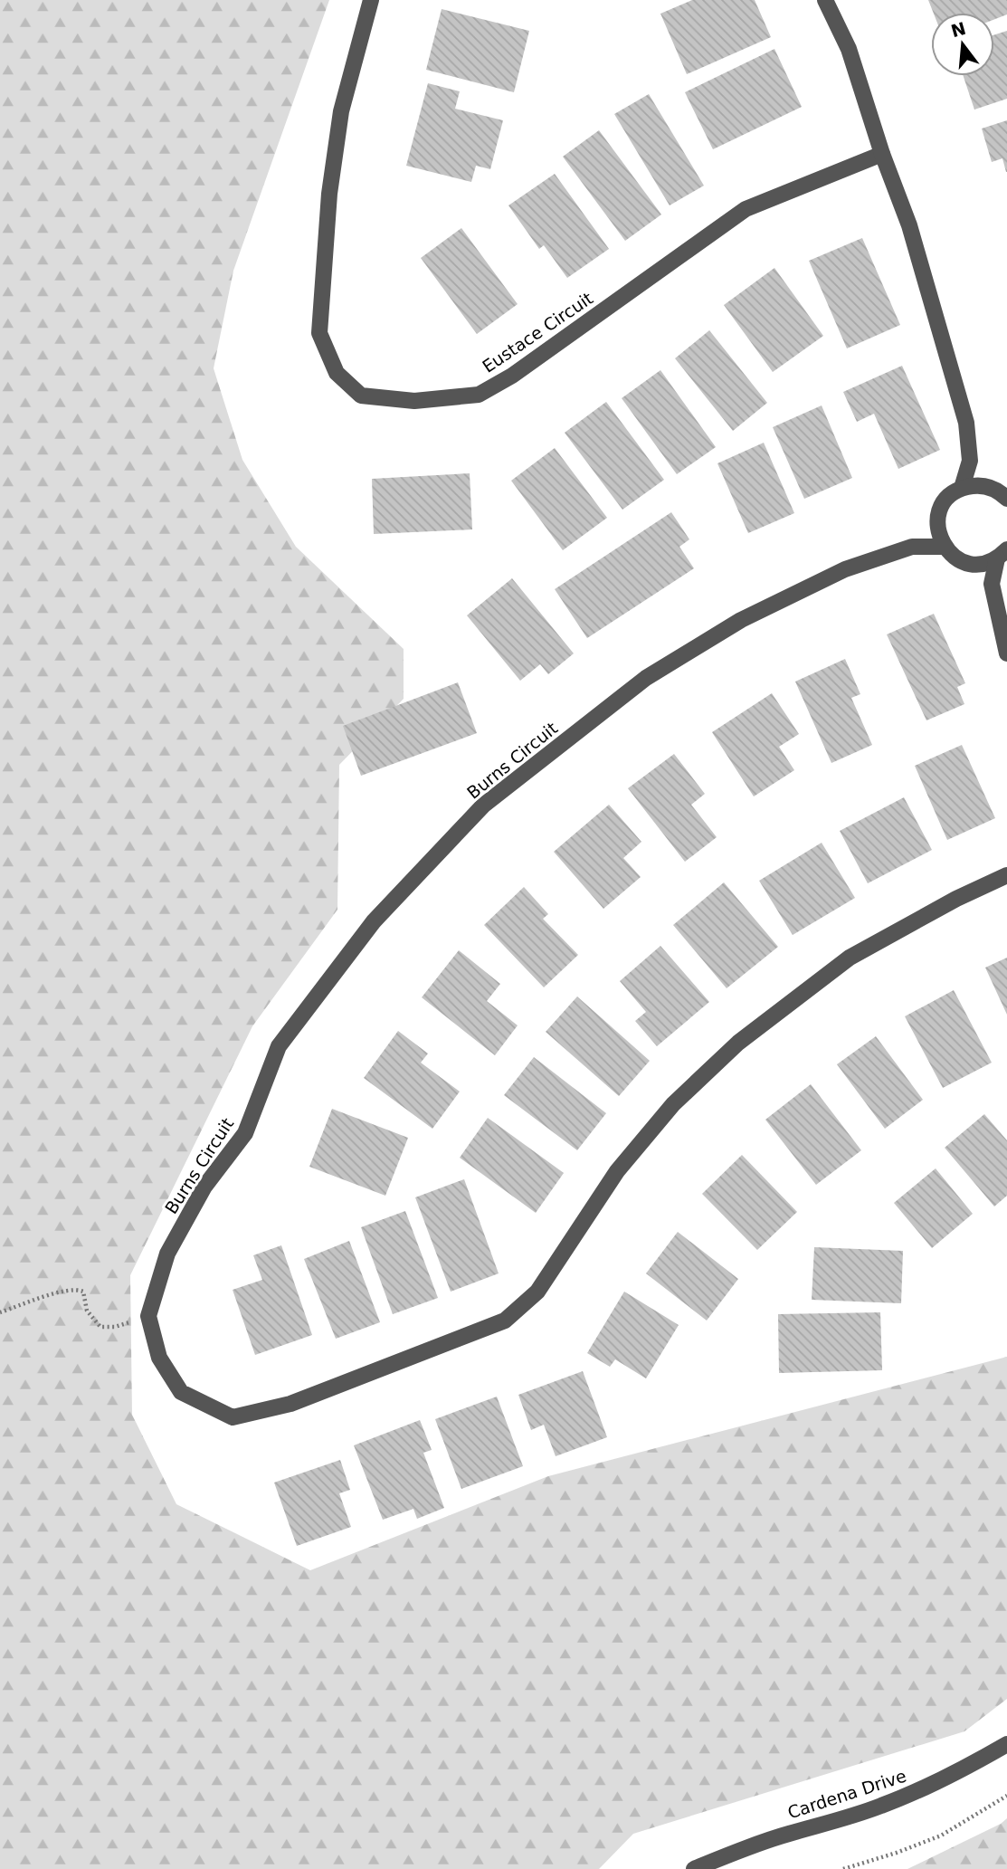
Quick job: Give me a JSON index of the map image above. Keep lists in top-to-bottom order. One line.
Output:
{"streets":{"street":["Eustace Circuit","Burns Circuit","Cardena Drive"]},"north":"top"}
